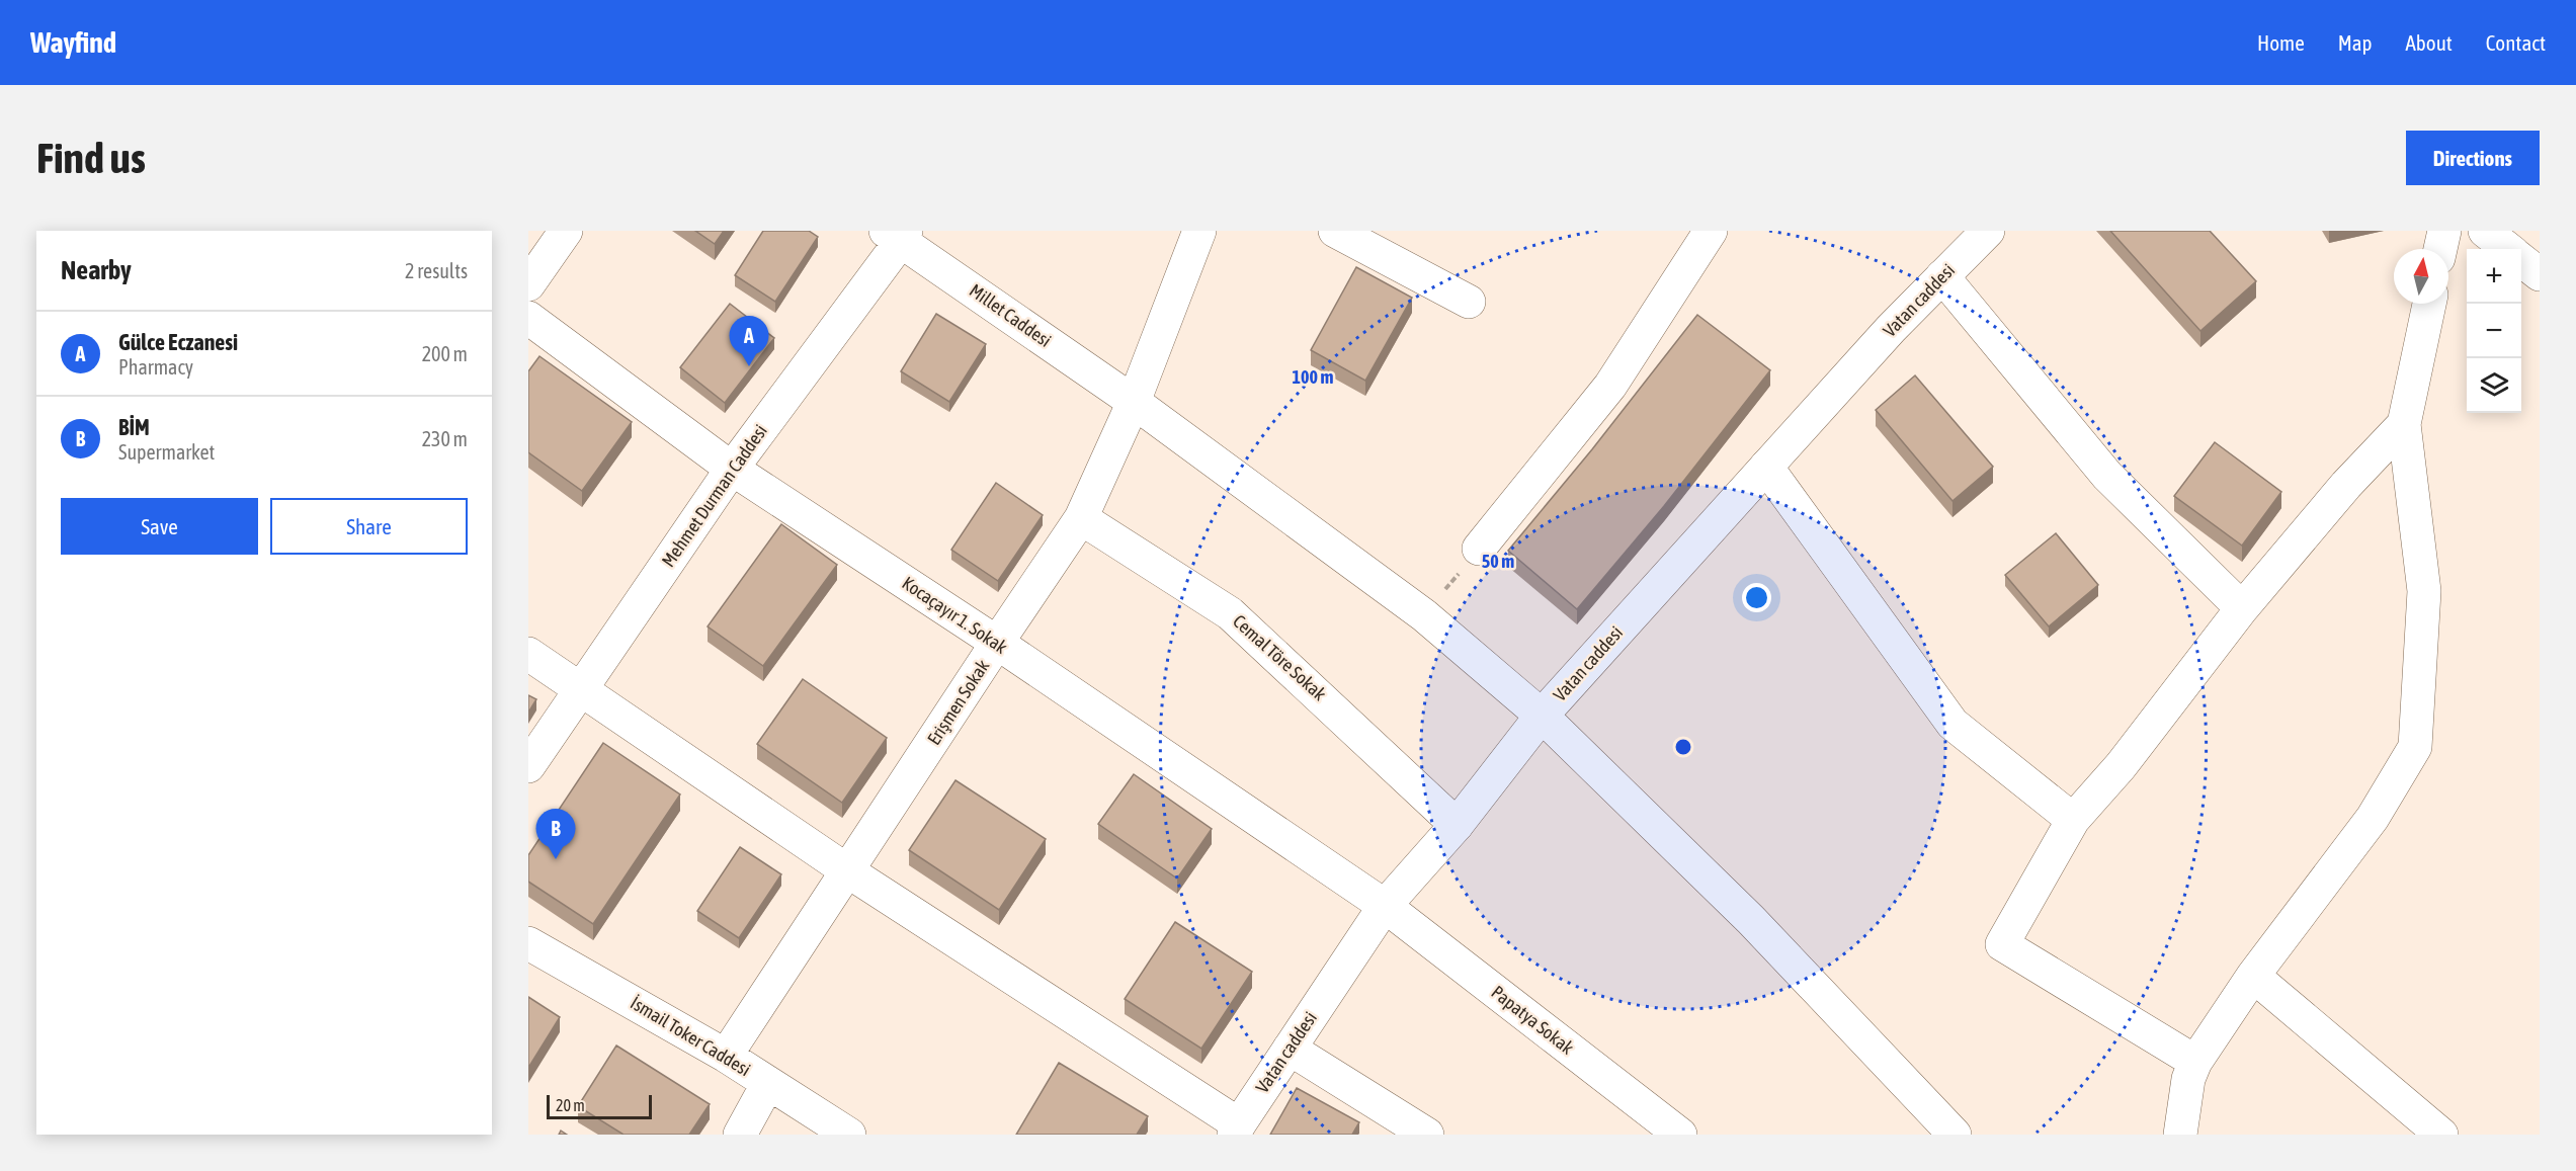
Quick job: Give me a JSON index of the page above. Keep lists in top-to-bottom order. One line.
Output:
{"streets":{"street":["Vatan caddesi","Millet Caddesi","Mehmet Durman Caddesi","Kocaçayır 1. Sokak","Cemal Töre Sokak","Erişmen Sokak","Papatya Sokak","İsmail Toker Caddesi"]},"crossings":[["Vatan caddesi","Millet Caddesi"],["Vatan caddesi","Kocaçayır 1. Sokak"],["Vatan caddesi","Cemal Töre Sokak"],["Vatan caddesi","Papatya Sokak"],["Millet Caddesi","Mehmet Durman Caddesi"],["Millet Caddesi","Erişmen Sokak"],["Mehmet Durman Caddesi","Kocaçayır 1. Sokak"],["Kocaçayır 1. Sokak","Erişmen Sokak"],["Kocaçayır 1. Sokak","Papatya Sokak"],["Cemal Töre Sokak","Erişmen Sokak"],["Erişmen Sokak","İsmail Toker Caddesi"]],"scale_bar":"20 m","north":"top","page":{"header":"Wayfind","nav":["Home","Map","About","Contact"],"buttons":["Directions",["Save","Share"]],"title":"Find us","heading":["Nearby","2 results"],"map_buttons":["+","−"],"list":[{"mark":"A","name":"Gülce Eczanesi","note":"Pharmacy","value":"200 m"},{"mark":"B","name":"BİM","note":"Supermarket","value":"230 m"}],"pins":["A","B"],"scale":"20 m"},"rings":["100 m","50 m"]}
